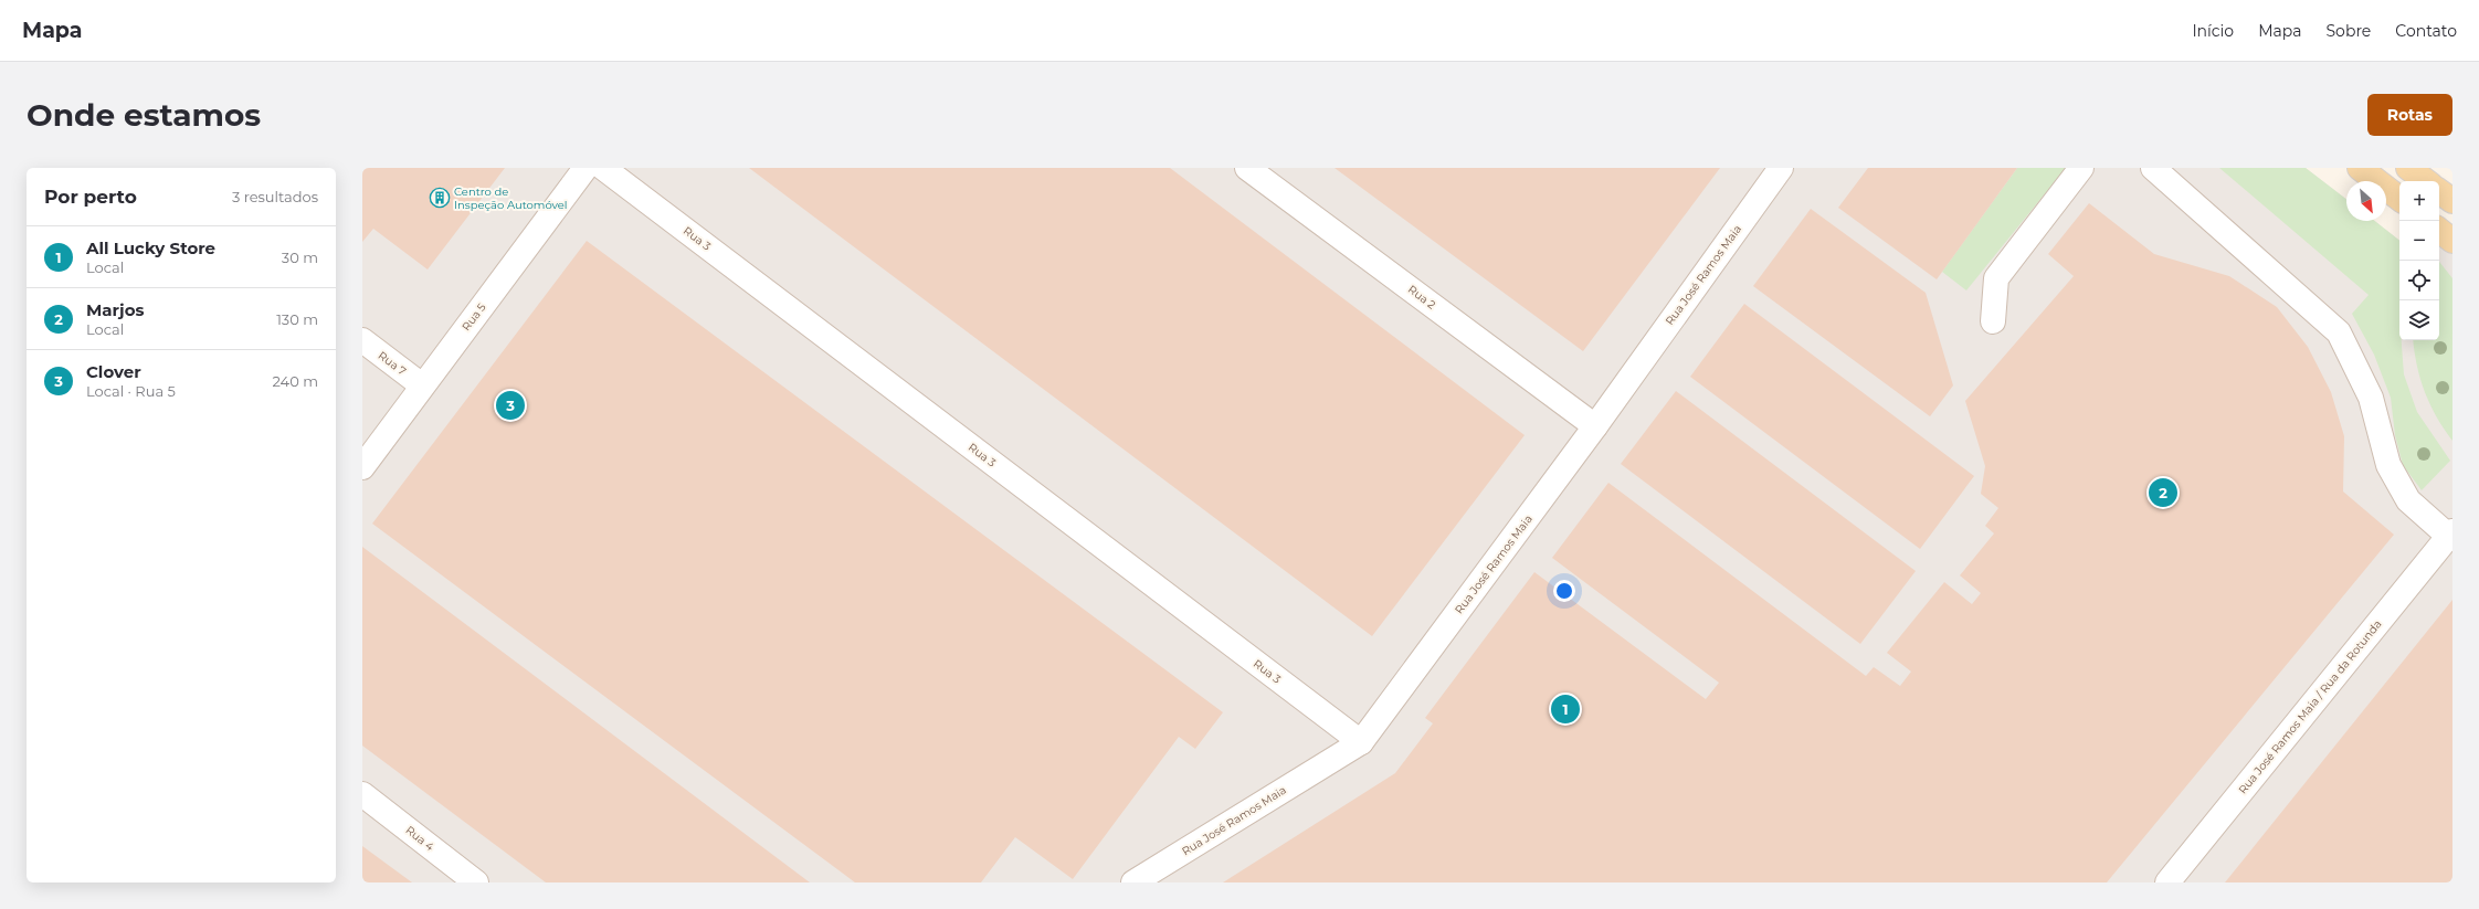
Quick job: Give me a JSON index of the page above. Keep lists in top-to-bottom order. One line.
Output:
{"streets":{"street":["Rua 3","Rua José Ramos Maia","Rua 2","Rua 5","Rua 7","Rua José Ramos Maia / Rua da Rotunda","Rua 4"]},"crossings":[["Rua 3","Rua José Ramos Maia"],["Rua José Ramos Maia","Rua 2"],["Rua 5","Rua 7"]],"places":{"building":["Centro de Inspeção Automóvel"]},"north":"bottom right","page":{"header":"Mapa","nav":["Início","Mapa","Sobre","Contato"],"buttons":"Rotas","title":"Onde estamos","heading":["Por perto","3 resultados"],"map_buttons":["+","−"],"list":[{"mark":"1","name":"All Lucky Store","note":"Local","value":"30 m"},{"mark":"2","name":"Marjos","note":"Local","value":"130 m"},{"mark":"3","name":"Clover","note":"Local · Rua 5","value":"240 m"}],"pins":["3","2","1"]}}
